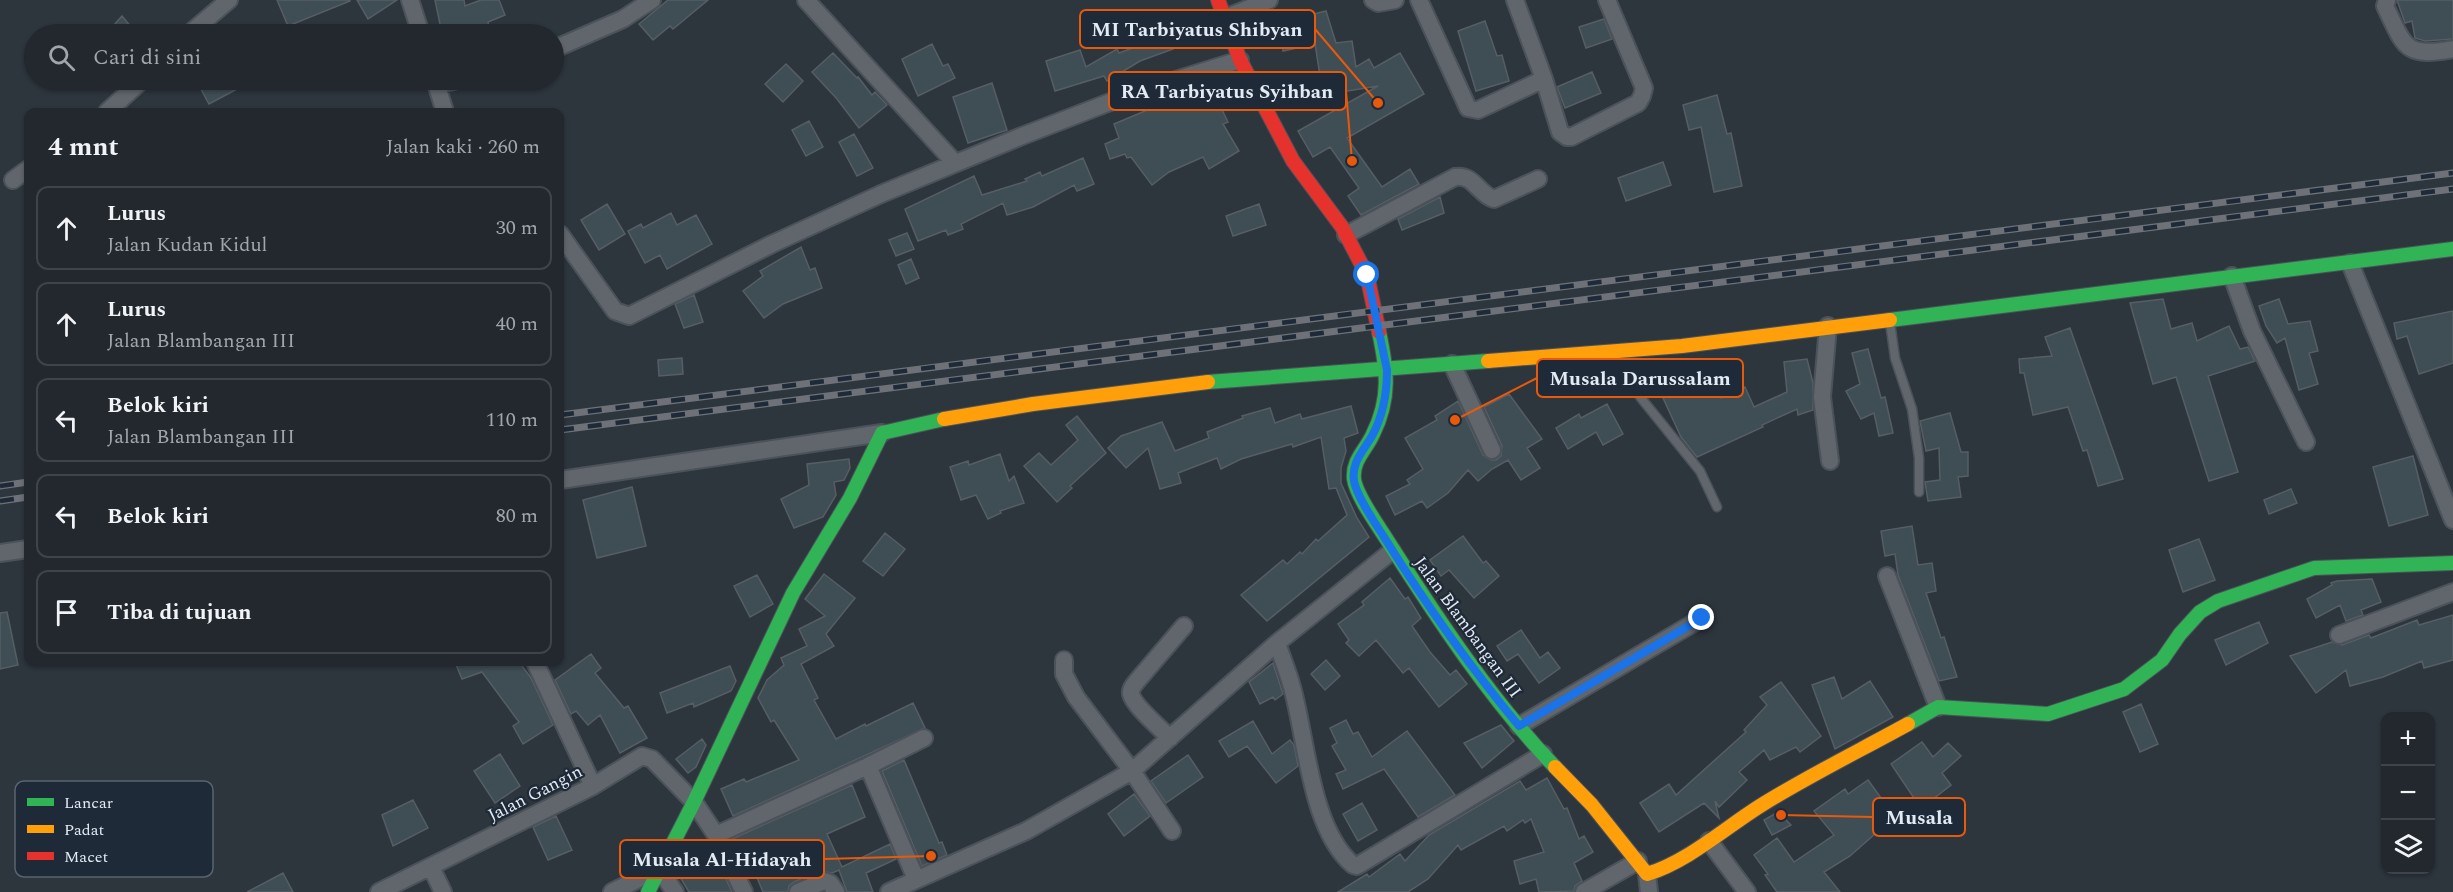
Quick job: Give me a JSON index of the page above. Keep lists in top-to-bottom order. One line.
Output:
{"streets":{"street":["Jalan Blambangan III","Jalan Gangin"]},"places":["MI Tarbiyatus Shibyan","RA Tarbiyatus Syihban","Musala Darussalam","Musala","Musala Al-Hidayah"],"legend":["Lancar","Padat","Macet"],"page":{"search":"Cari di sini","heading":["4 mnt","Jalan kaki · 260 m"],"list":[["Lurus","Jalan Kudan Kidul","30 m"],["Lurus","Jalan Blambangan III","40 m"],["Belok kiri","Jalan Blambangan III","110 m"],["Belok kiri","80 m"],"Tiba di tujuan"],"map_buttons":["+","−"]}}
